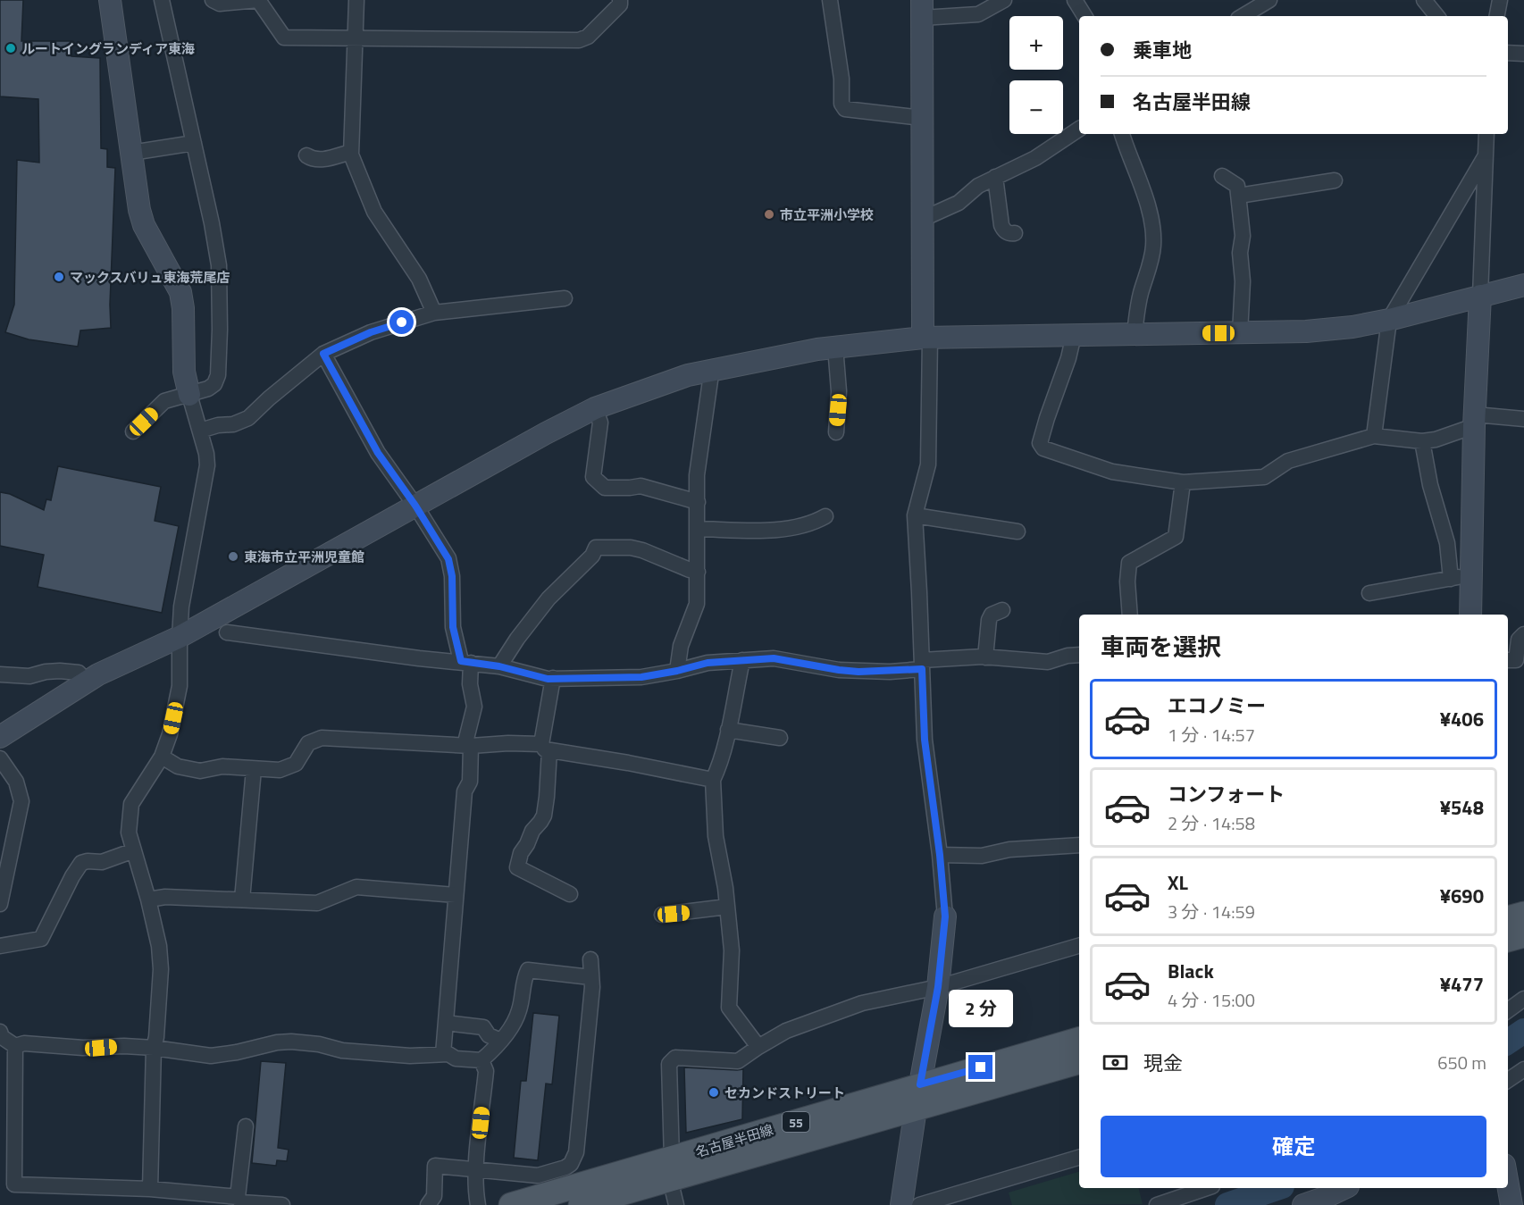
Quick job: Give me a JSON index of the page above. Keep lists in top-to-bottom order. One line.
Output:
{"streets":{"main road":["55","名古屋半田線"]},"places":["ルートイングランディア東海","市立平洲小学校","マックスバリュ東海荒尾店","東海市立平洲児童館","セカンドストリート"],"page":{"map_buttons":["+","−"],"banner":["乗車地","名古屋半田線"],"heading":"車両を選択","list":[{"name":"エコノミー","note":"1 分 · 14:57","value":"¥406"},{"name":"コンフォート","note":"2 分 · 14:58","value":"¥548"},{"name":"XL","note":"3 分 · 14:59","value":"¥690"},{"name":"Black","note":"4 分 · 15:00","value":"¥477"}],"bubble":"2 分","pay":["現金","650 m"],"buttons":"確定"}}
